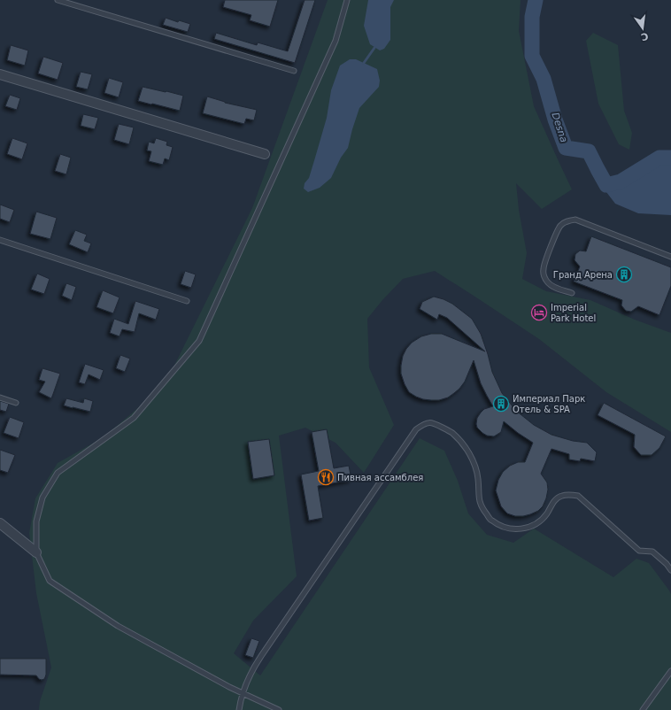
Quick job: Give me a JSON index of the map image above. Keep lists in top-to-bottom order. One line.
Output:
{"water":["Desna"],"places":{"building":["Гранд Арена","Империал Парк Отель & SPA"],"hotel":["Imperial Park Hotel"],"restaurant":["Пивная ассамблея"]},"north":"bottom"}
